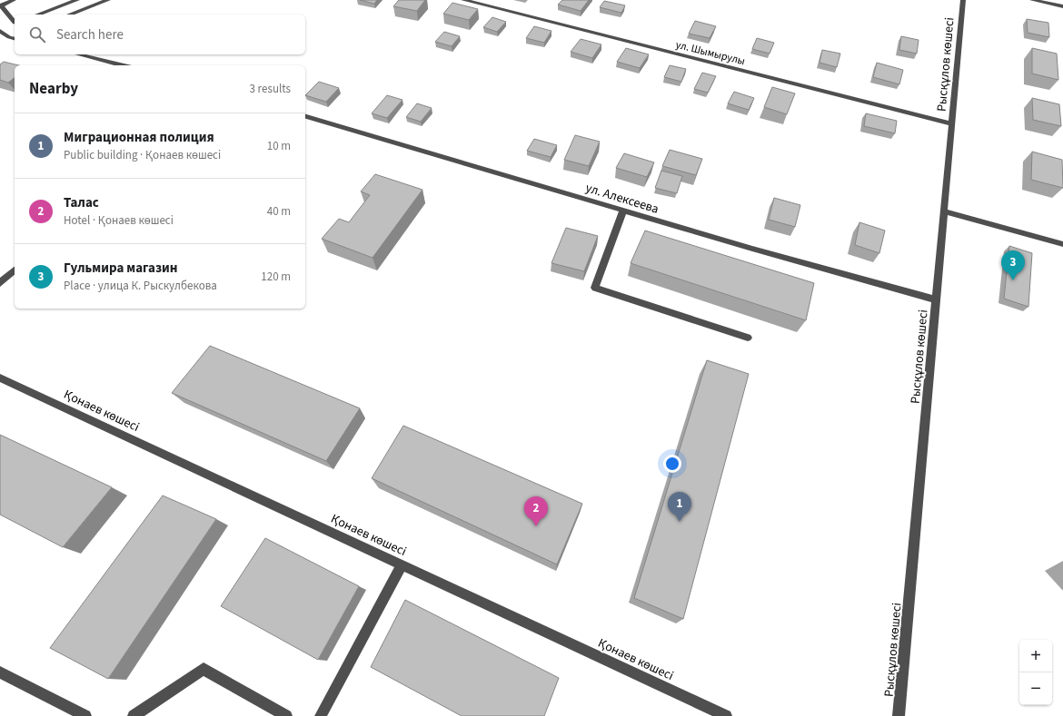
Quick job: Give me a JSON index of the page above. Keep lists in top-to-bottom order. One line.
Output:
{"streets":{"street":["ул. Шымырулы","Рысқұлов көшесі","ул. Алексеева","Қонаев көшесі"]},"crossings":[["ул. Шымырулы","Рысқұлов көшесі"],["Рысқұлов көшесі","ул. Алексеева"]],"page":{"search":"Search here","heading":["Nearby","3 results"],"list":[{"mark":"1","name":"Миграционная полиция","note":"Public building · Қонаев көшесі","value":"10 m"},{"mark":"2","name":"Талас","note":"Hotel · Қонаев көшесі","value":"40 m"},{"mark":"3","name":"Гульмира магазин","note":"Place · улица К. Рыскулбекова","value":"120 m"}],"pins":["3","1","2"],"map_buttons":["+","−"]}}
